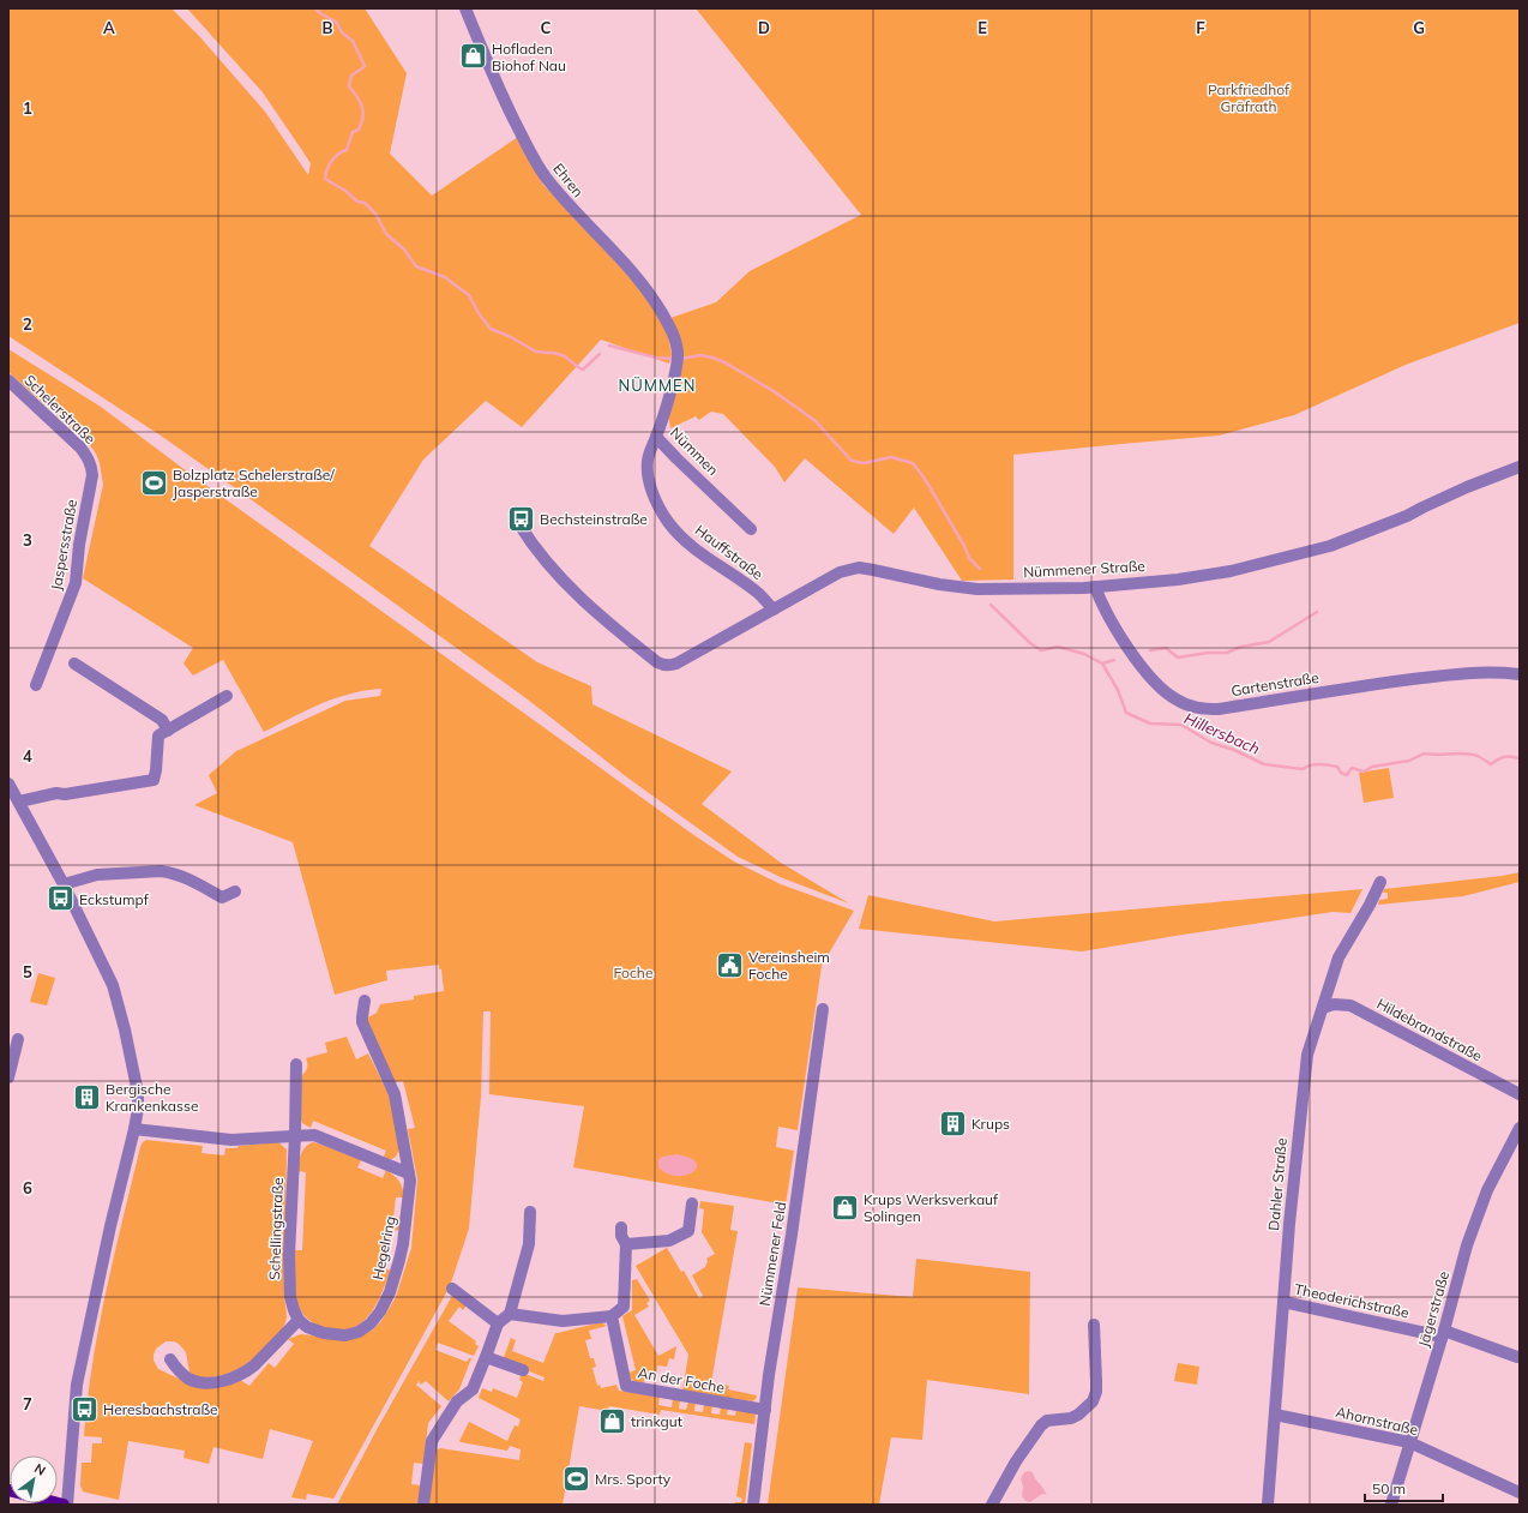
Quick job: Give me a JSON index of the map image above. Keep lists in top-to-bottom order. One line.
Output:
{"streets":{"street":["Ehren","Schelerstraße","Nümmen","Jaspersstraße","Hauffstraße","Nümmener Straße","Gartenstraße","Hildebrandstraße","Dahler Straße","Schellingstraße","Hegelring","Nümmener Feld","Theoderichstraße","Jägerstraße","An der Foche","Ahornstraße"]},"crossings":[["Ehren","Nümmen"],["Schelerstraße","Jaspersstraße"],["Nümmen","Hauffstraße"],["Hauffstraße","Nümmener Straße"],["Nümmener Straße","Gartenstraße"],["Hildebrandstraße","Dahler Straße"],["Dahler Straße","Theoderichstraße"],["Dahler Straße","Ahornstraße"],["Schellingstraße","Hegelring"],["Nümmener Feld","An der Foche"],["Theoderichstraße","Jägerstraße"],["Jägerstraße","Ahornstraße"]],"districts":["NÜMMEN"],"water":["Hillersbach"],"parks":["Parkfriedhof Gräfrath","Foche"],"places":{"shop":["Hofladen Biohof Nau","Krups Werksverkauf Solingen","trinkgut"],"sports":["Bolzplatz Schelerstraße/ Jasperstraße","Mrs. Sporty"],"bus stop":["Bechsteinstraße","Eckstumpf","Heresbachstraße"],"public building":["Vereinsheim Foche"],"building":["Bergische Krankenkasse","Krups"]},"scale_bar":"50 m","north":"top right","grid":{"columns":["A","B","C","D","E","F","G"],"rows":["1","2","3","4","5","6","7"]}}
